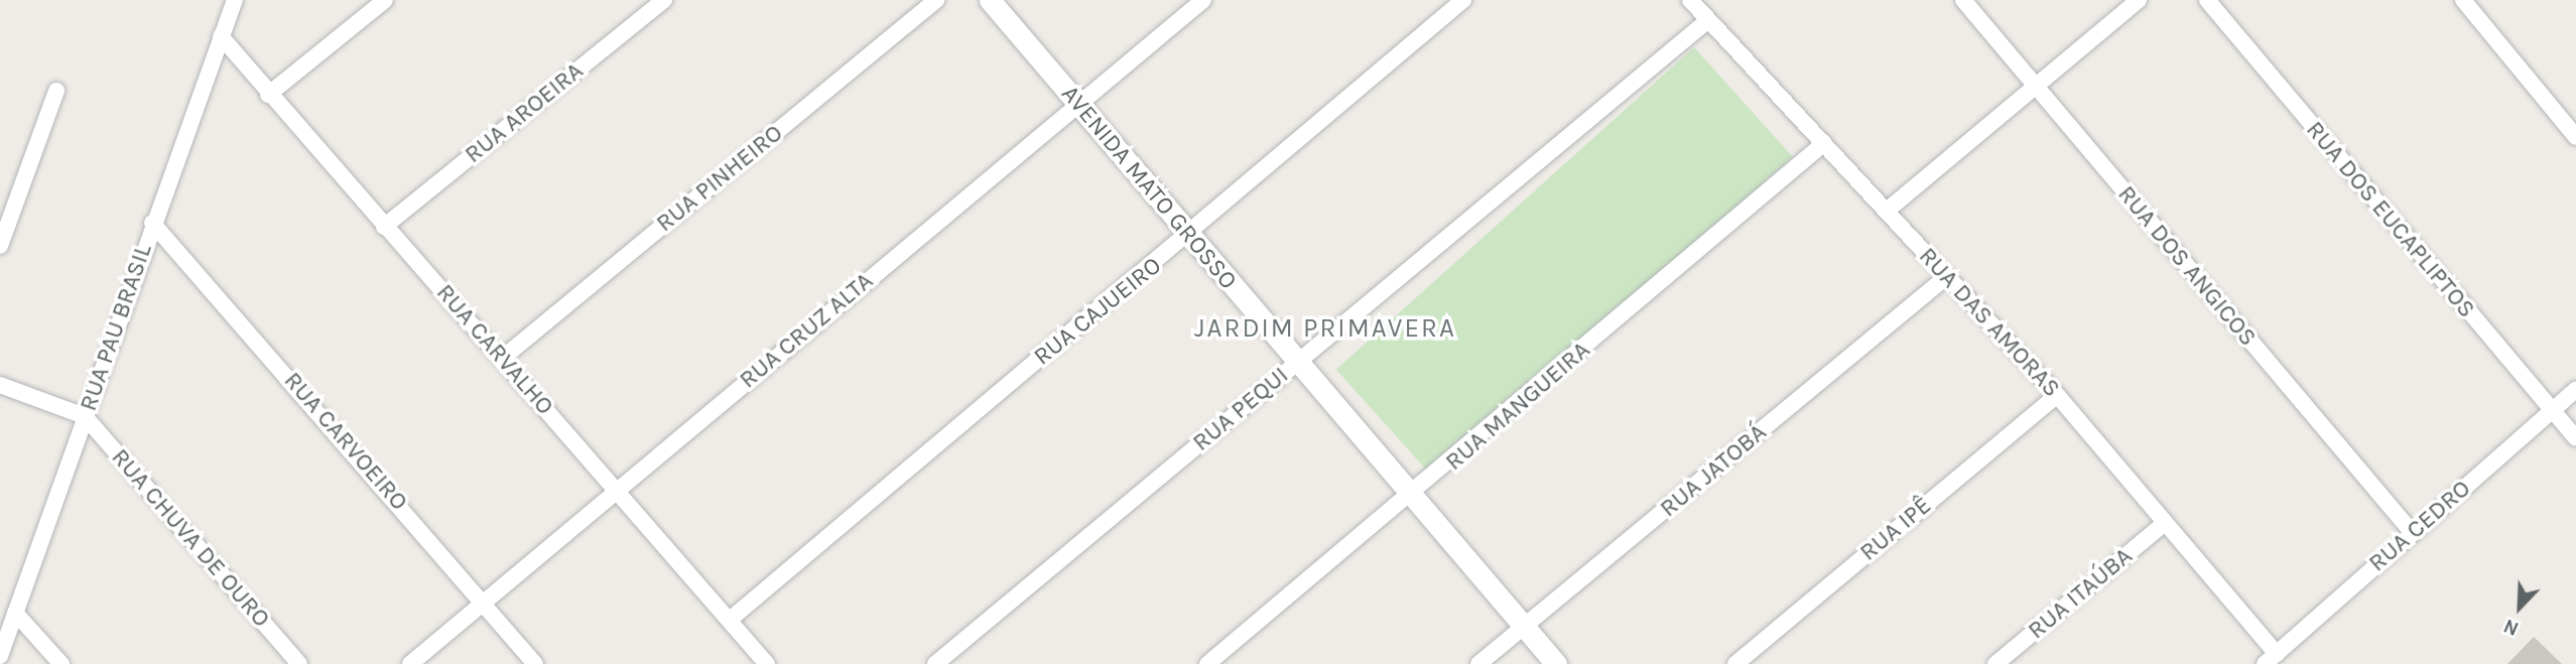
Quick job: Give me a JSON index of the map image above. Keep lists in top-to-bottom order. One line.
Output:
{"streets":{"street":["RUA AROEIRA","RUA PINHEIRO","AVENIDA MATO GROSSO","RUA DOS EUCAPLIPTOS","RUA DOS ANGICOS","RUA CAJUEIRO","RUA DAS AMORAS","RUA PAU BRASIL","RUA CRUZ ALTA","RUA CARVALHO","RUA MANGUEIRA","RUA PEQUI","RUA CARVOEIRO","RUA JATOBÁ","RUA CEDRO","RUA IPÊ","RUA CHUVA DE OURO","RUA ITAÚBA"]},"crossings":[["RUA AROEIRA","RUA CARVALHO"],["RUA PINHEIRO","RUA CARVALHO"],["AVENIDA MATO GROSSO","RUA CAJUEIRO"],["AVENIDA MATO GROSSO","RUA CRUZ ALTA"],["AVENIDA MATO GROSSO","RUA MANGUEIRA"],["AVENIDA MATO GROSSO","RUA PEQUI"],["AVENIDA MATO GROSSO","RUA JATOBÁ"],["RUA DOS EUCAPLIPTOS","RUA CEDRO"],["RUA DOS ANGICOS","RUA CEDRO"],["RUA CAJUEIRO","RUA CARVALHO"],["RUA DAS AMORAS","RUA MANGUEIRA"],["RUA DAS AMORAS","RUA PEQUI"],["RUA DAS AMORAS","RUA JATOBÁ"],["RUA DAS AMORAS","RUA CEDRO"],["RUA DAS AMORAS","RUA IPÊ"],["RUA DAS AMORAS","RUA ITAÚBA"],["RUA PAU BRASIL","RUA CARVALHO"],["RUA PAU BRASIL","RUA CARVOEIRO"],["RUA PAU BRASIL","RUA CHUVA DE OURO"],["RUA CRUZ ALTA","RUA CARVALHO"],["RUA CRUZ ALTA","RUA CARVOEIRO"]],"districts":["JARDIM PRIMAVERA"],"north":"bottom left"}
